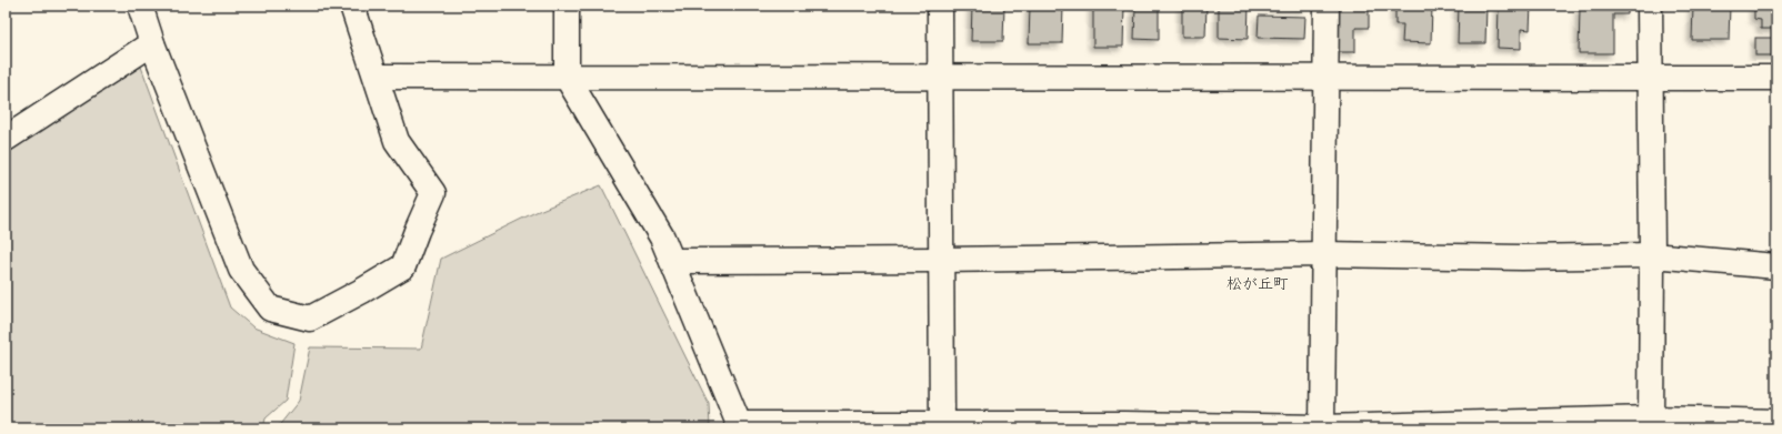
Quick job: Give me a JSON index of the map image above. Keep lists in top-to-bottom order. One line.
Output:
{"districts":["松が丘町"]}
